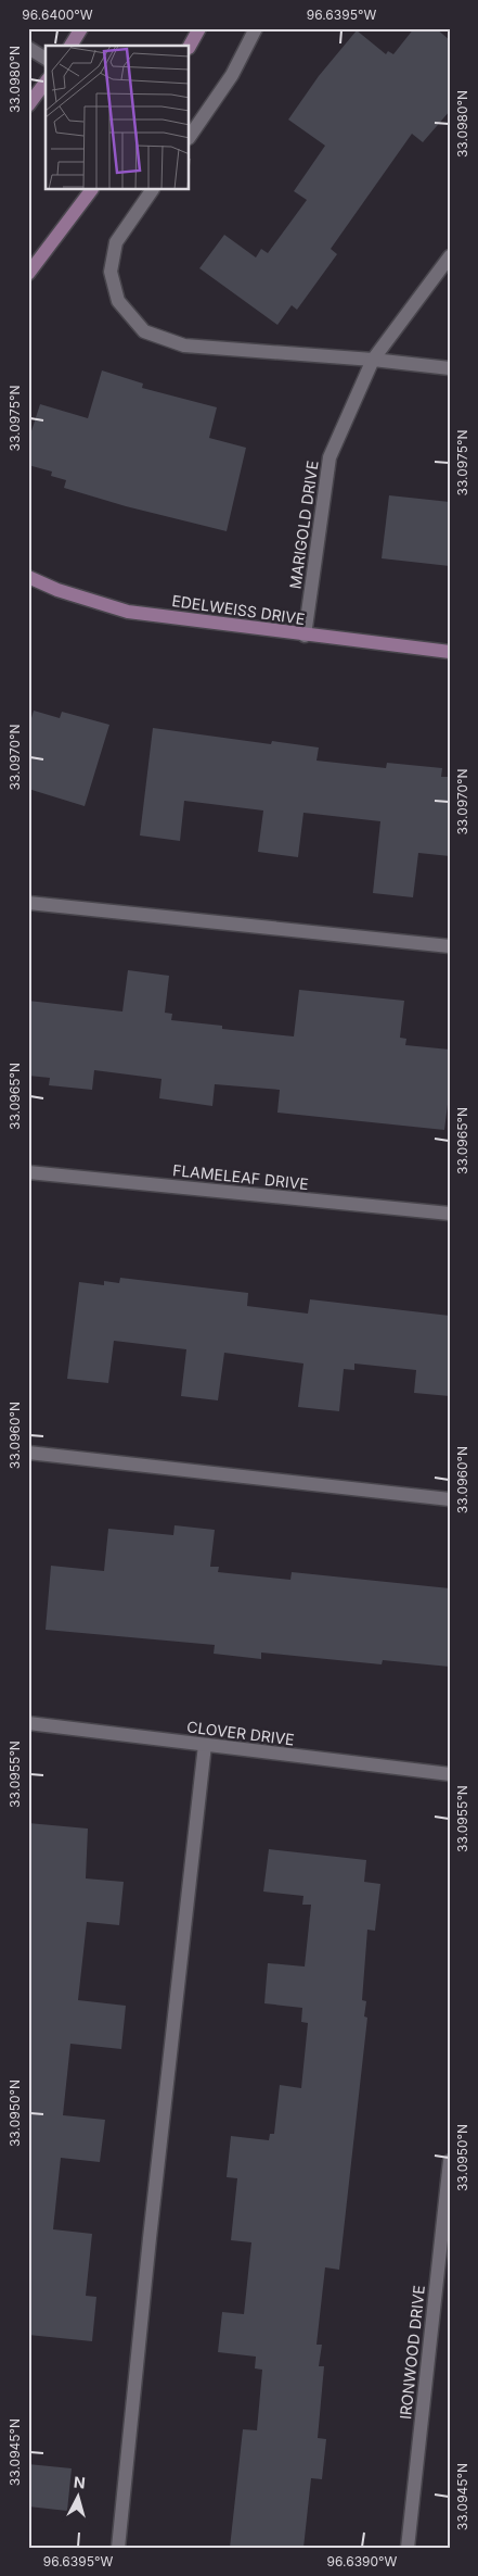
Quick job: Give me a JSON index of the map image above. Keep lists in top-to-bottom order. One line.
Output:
{"streets":{"street":["MARIGOLD DRIVE","EDELWEISS DRIVE","FLAMELEAF DRIVE","CLOVER DRIVE","IRONWOOD DRIVE"]},"crossings":[["MARIGOLD DRIVE","EDELWEISS DRIVE"]],"north":"top","coordinates":["96.6400°W","96.6395°W","33.0980°N","33.0975°N","33.0970°N","33.0965°N","33.0960°N","33.0955°N","33.0950°N","33.0945°N","96.6390°W"]}
